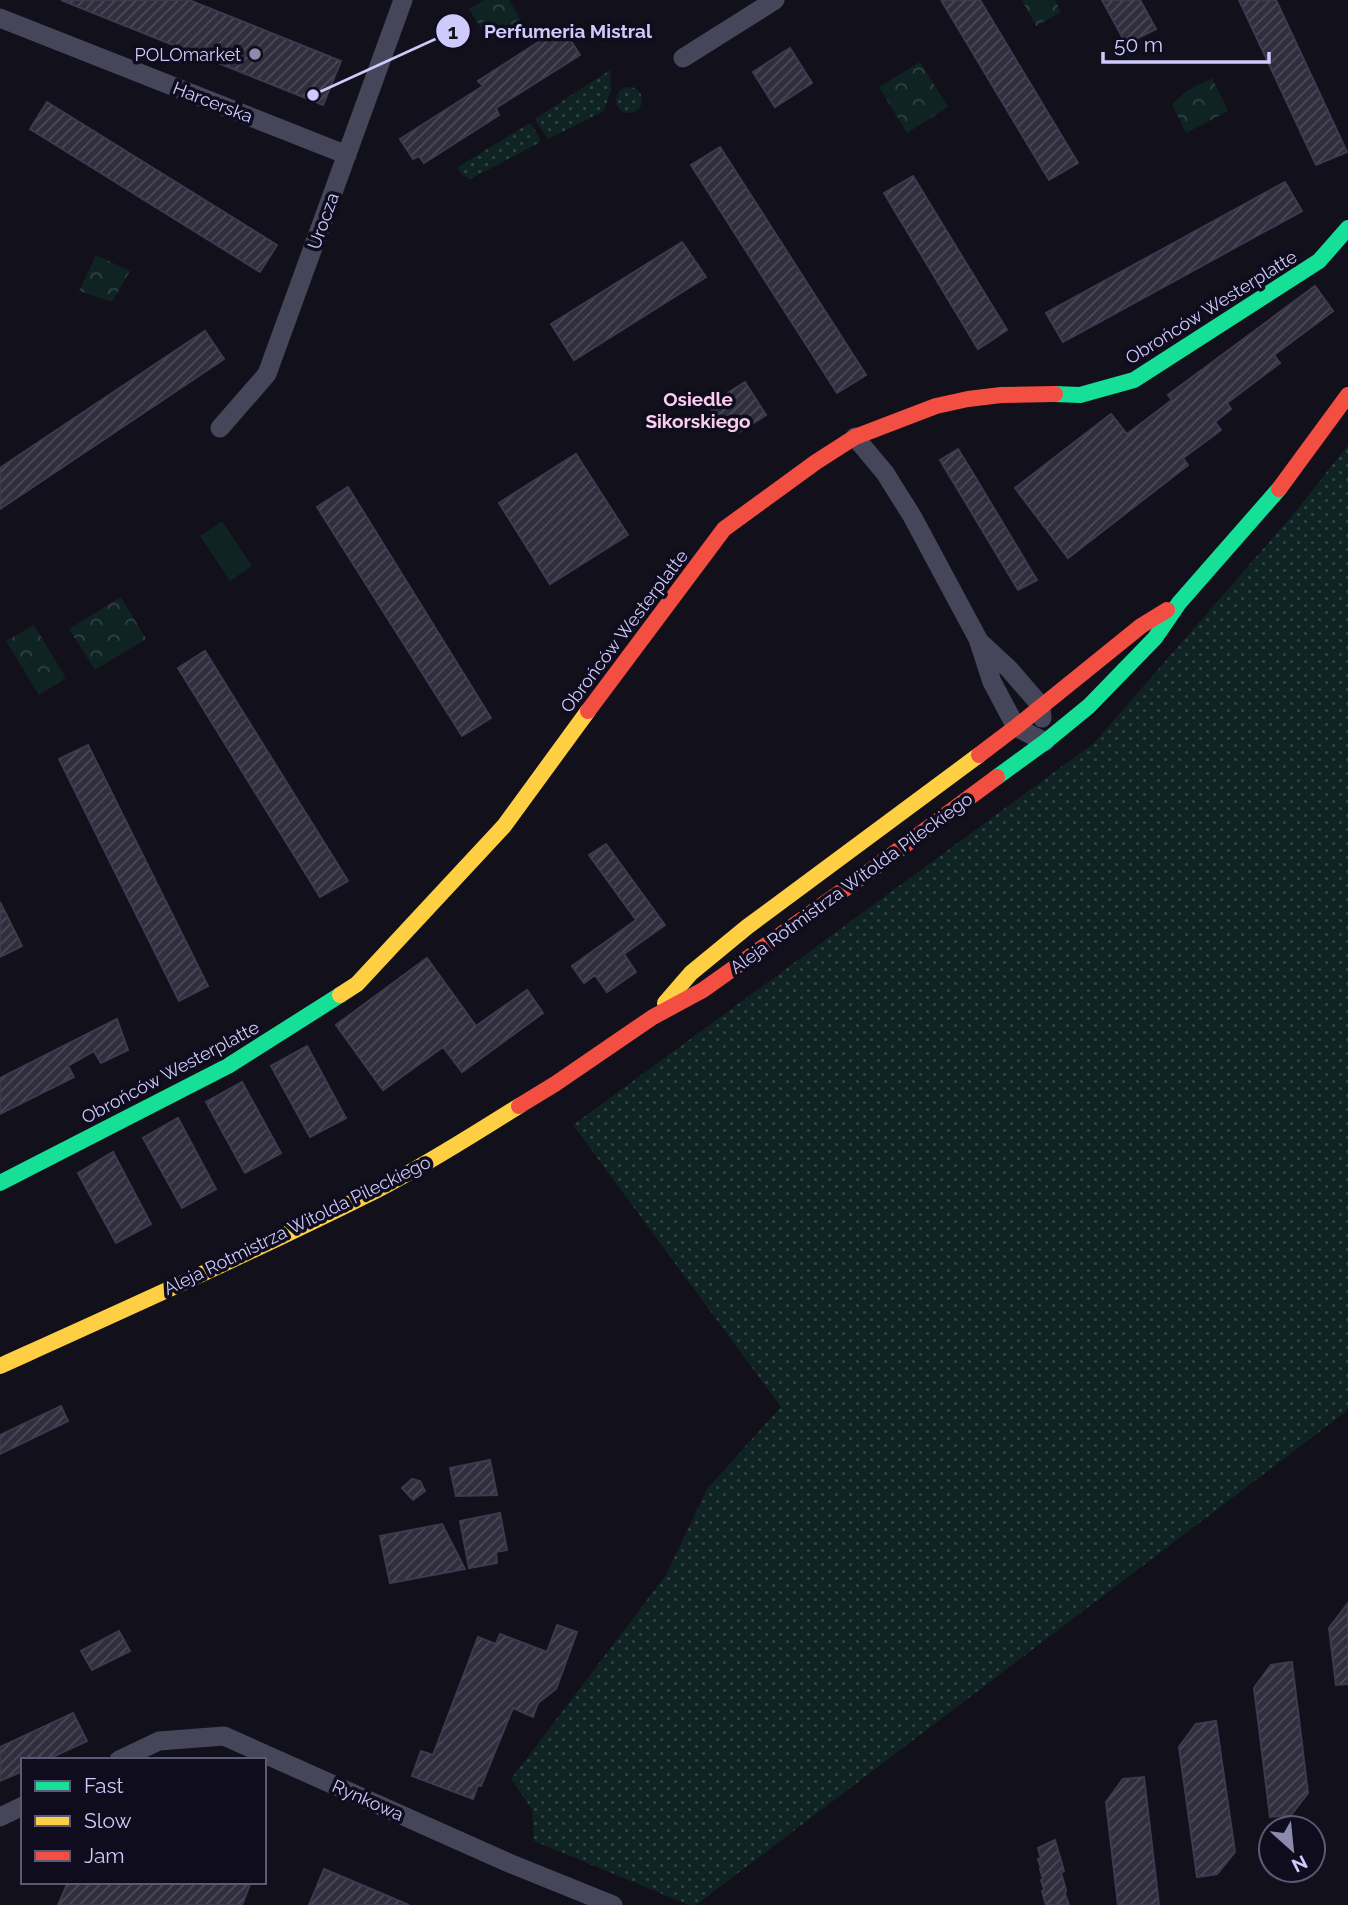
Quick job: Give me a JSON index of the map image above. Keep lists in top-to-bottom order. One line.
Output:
{"streets":{"street":["Harcerska","Urocza","Obrońców Westerplatte","Aleja Rotmistrza Witolda Pileckiego","Rynkowa"]},"crossings":[["Harcerska","Urocza"]],"districts":["Osiedle Sikorskiego"],"places":["POLOmarket","Perfumeria Mistral"],"legend":["Fast","Slow","Jam"],"scale_bar":"50 m","north":"bottom right"}
